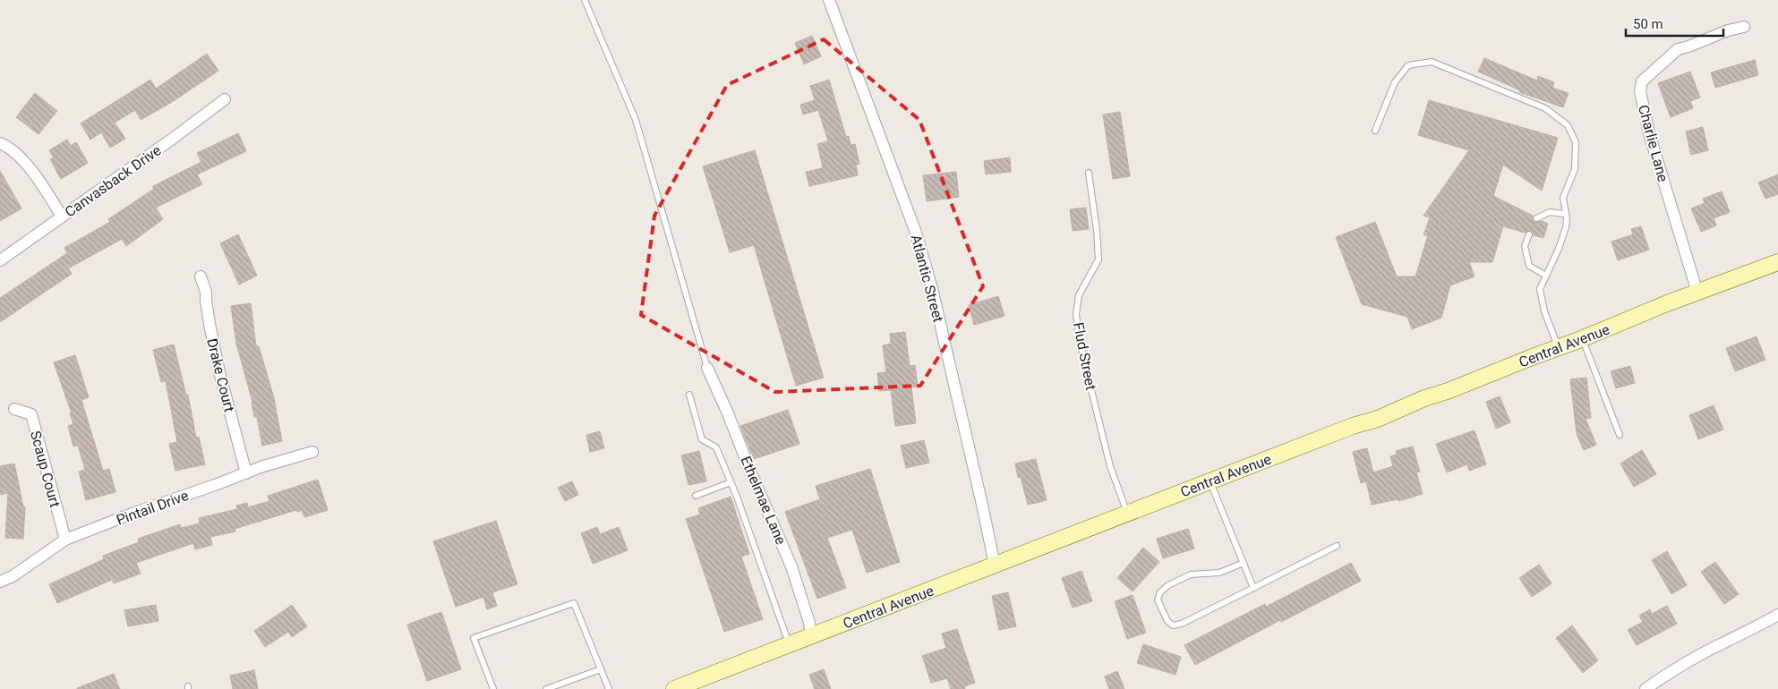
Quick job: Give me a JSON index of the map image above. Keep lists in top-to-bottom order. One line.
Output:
{"streets":{"street":["Charlie Lane","Canvasback Drive","Atlantic Street","Central Avenue","Drake Court","Scaup Court","Ethelmae Lane","Pintail Drive"],"lane":["Flud Street"]},"crossings":[["Charlie Lane","Central Avenue"],["Atlantic Street","Central Avenue"],["Central Avenue","Flud Street"],["Central Avenue","Ethelmae Lane"],["Drake Court","Pintail Drive"],["Scaup Court","Pintail Drive"]],"scale_bar":"50 m"}
